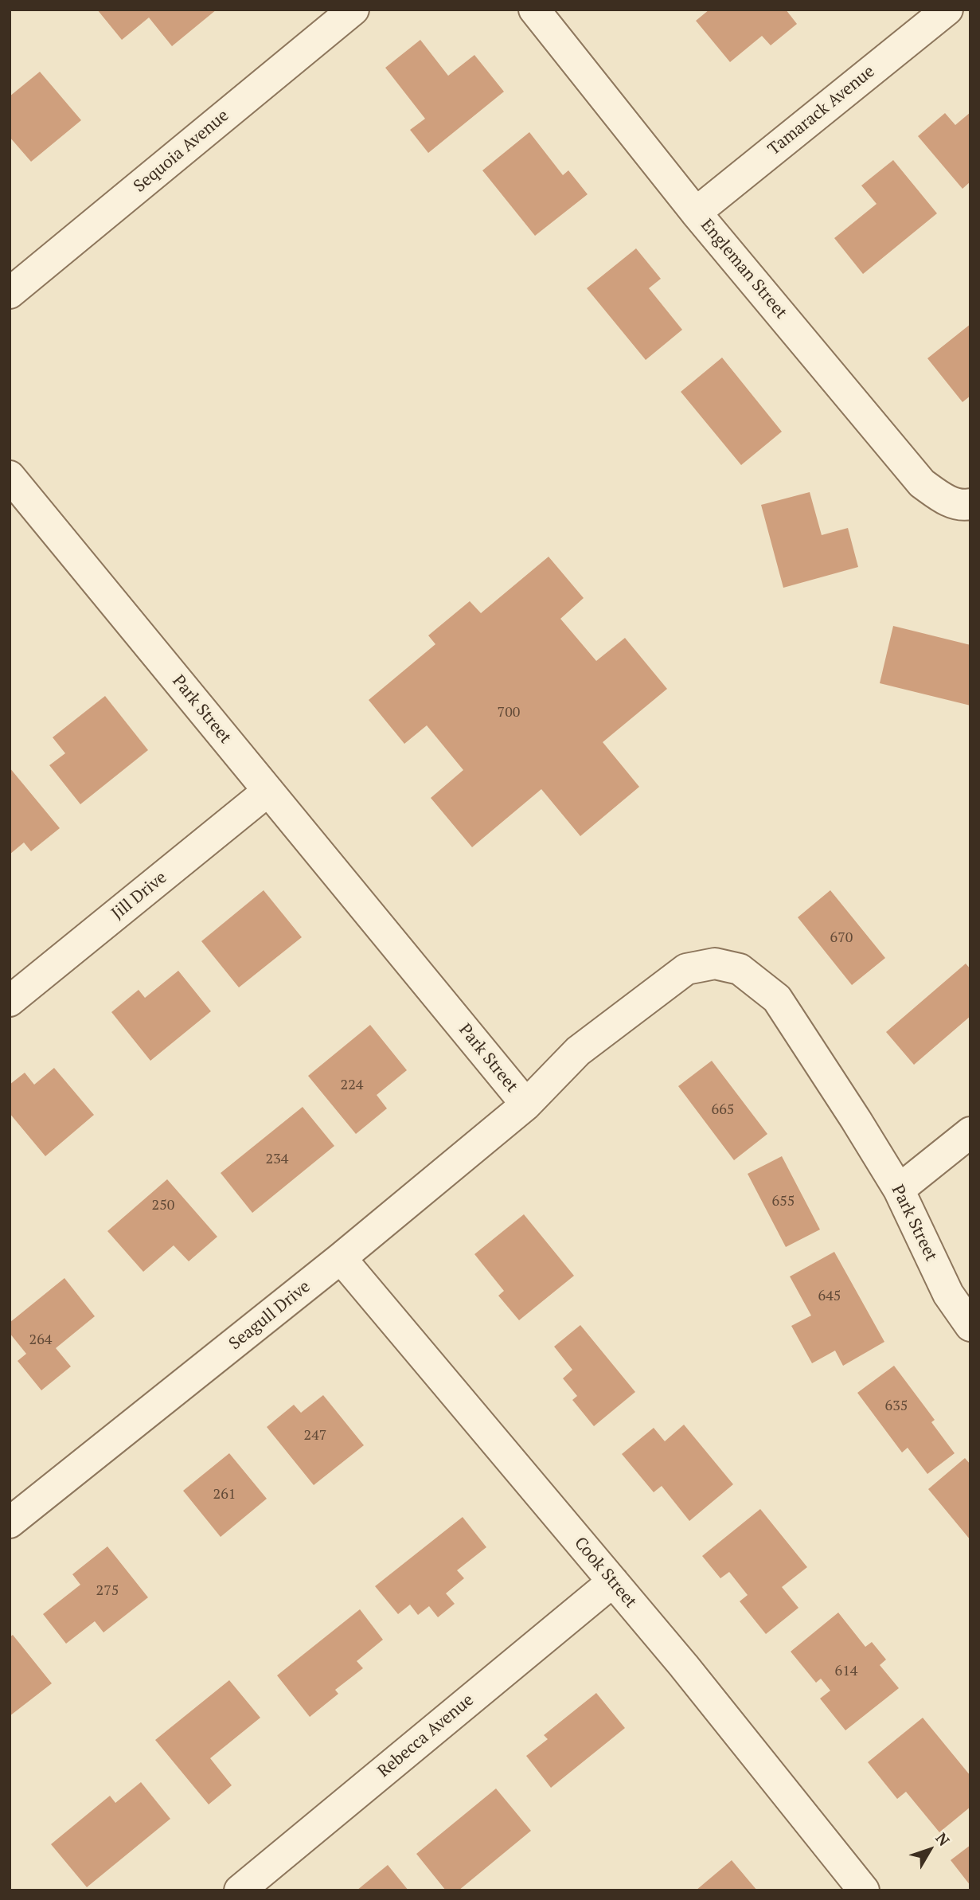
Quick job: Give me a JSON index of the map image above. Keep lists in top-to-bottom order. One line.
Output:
{"streets":{"street":["Tamarack Avenue","Sequoia Avenue","Engleman Street","Park Street","Jill Drive","Seagull Drive","Cook Street","Rebecca Avenue"]},"crossings":[["Tamarack Avenue","Engleman Street"],["Park Street","Jill Drive"],["Park Street","Seagull Drive"],["Seagull Drive","Cook Street"],["Cook Street","Rebecca Avenue"]],"house_numbers":["700","670","224","665","234","655","250","645","264","635","247","261","275","614"],"north":"top right"}
